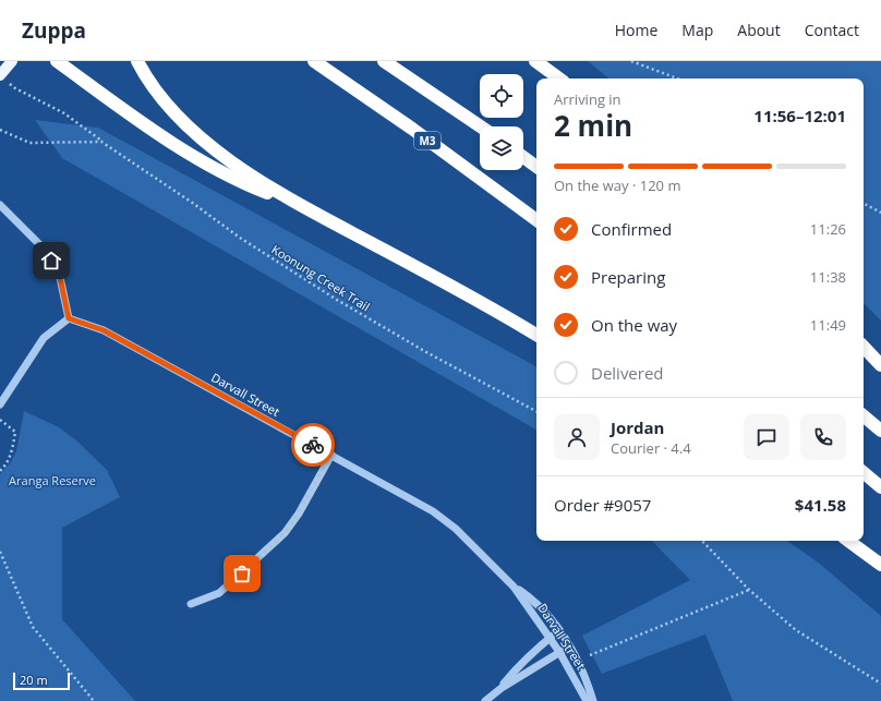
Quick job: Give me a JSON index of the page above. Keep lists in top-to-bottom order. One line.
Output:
{"streets":{"highway":["M3"],"street":["Darvall Street"],"path":["Koonung Creek Trail"]},"parks":["Aranga Reserve"],"scale_bar":"20 m","page":{"header":"Zuppa","nav":["Home","Map","About","Contact"],"heading":["2 min","Arriving in","11:56–12:01"],"panel":["Jordan","Courier · 4.4","Order #9057","$41.58"],"bar":"On the way · 120 m","list":[["Confirmed","11:26"],["Preparing","11:38"],["On the way","11:49"],"Delivered"],"scale":"20 m"}}
